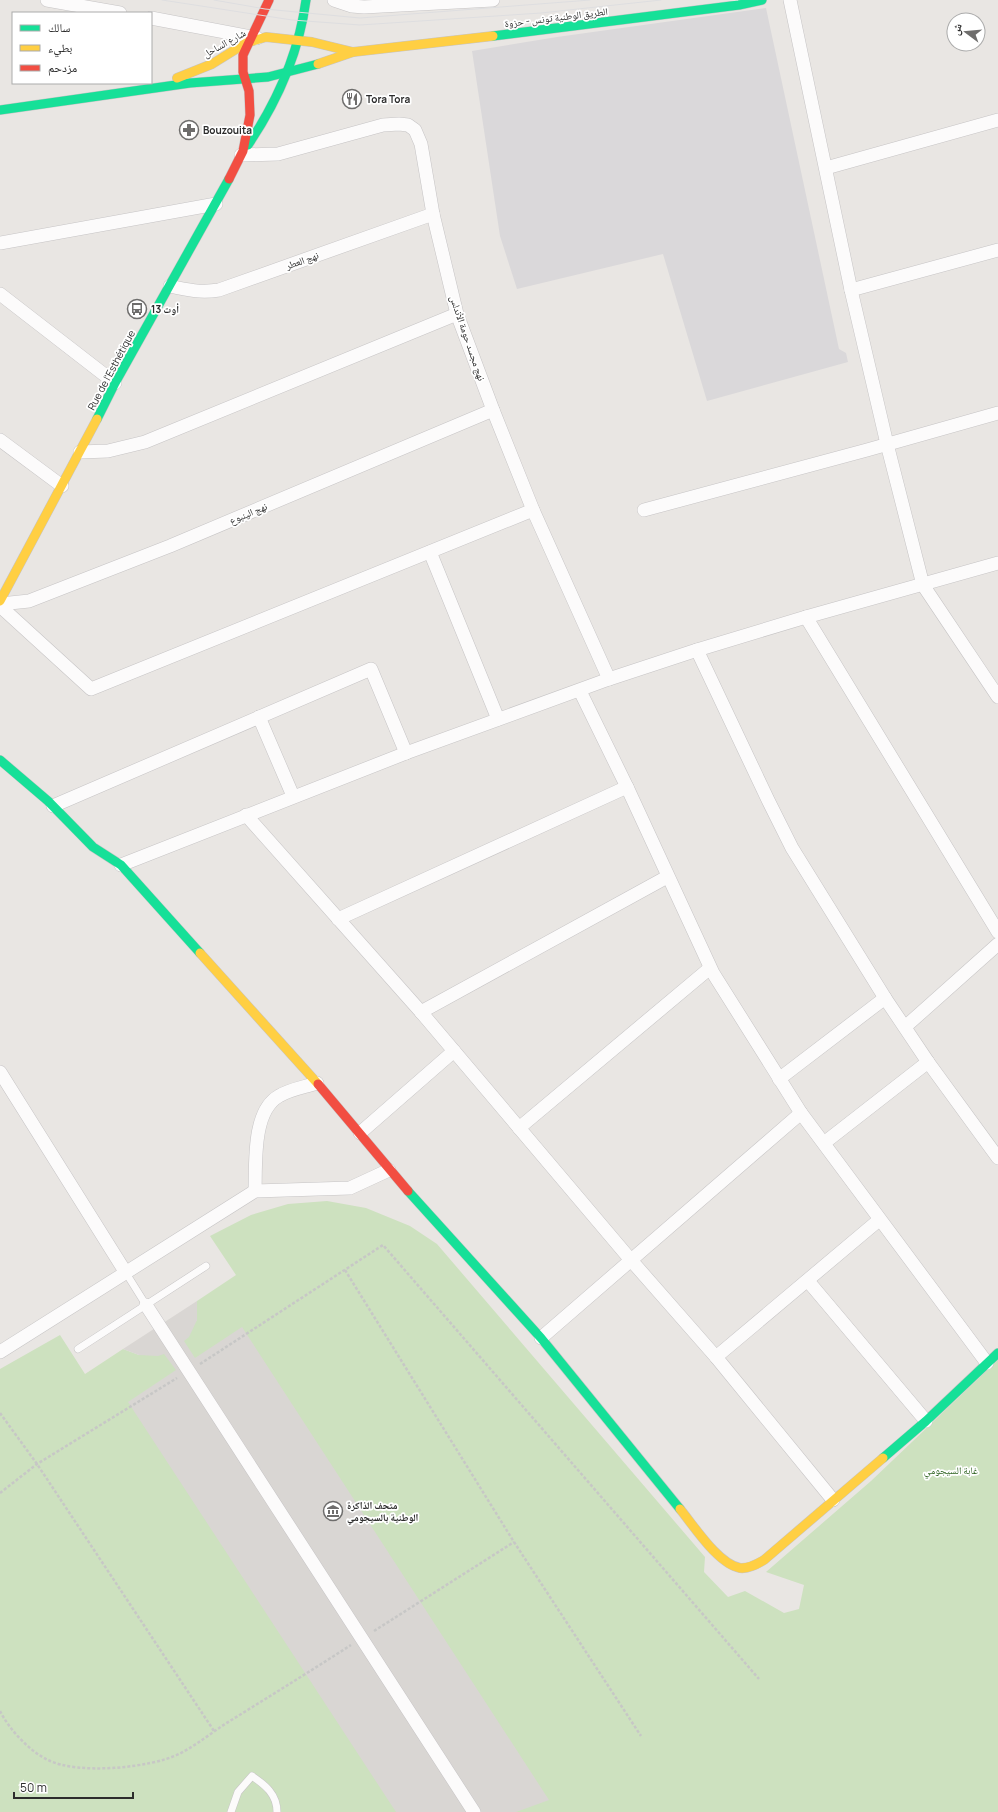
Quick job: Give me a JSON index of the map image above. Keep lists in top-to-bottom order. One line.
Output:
{"streets":{"street":["الطريق الوطنية تونس - حزوة","شارع الساحل","نهج العطر","نهج مجسد حومة الأندلس","Rue de l'Esthétique","نهج الينبوع"]},"crossings":[["الطريق الوطنية تونس - حزوة","شارع الساحل"],["الطريق الوطنية تونس - حزوة","Rue de l'Esthétique"],["شارع الساحل","Rue de l'Esthétique"],["نهج العطر","نهج مجسد حومة الأندلس"],["نهج العطر","Rue de l'Esthétique"],["نهج مجسد حومة الأندلس","Rue de l'Esthétique"],["نهج مجسد حومة الأندلس","نهج الينبوع"]],"parks":["غابة السيجومي"],"places":{"restaurant":["Tora Tora"],"pharmacy":["Bouzouita"],"bus stop":["13 أوت"],"museum":["متحف الذاكرة الوطنية بالسيجومي"]},"legend":["سالك","بطيء","مزدحم"],"scale_bar":"50 m","north":"left"}
